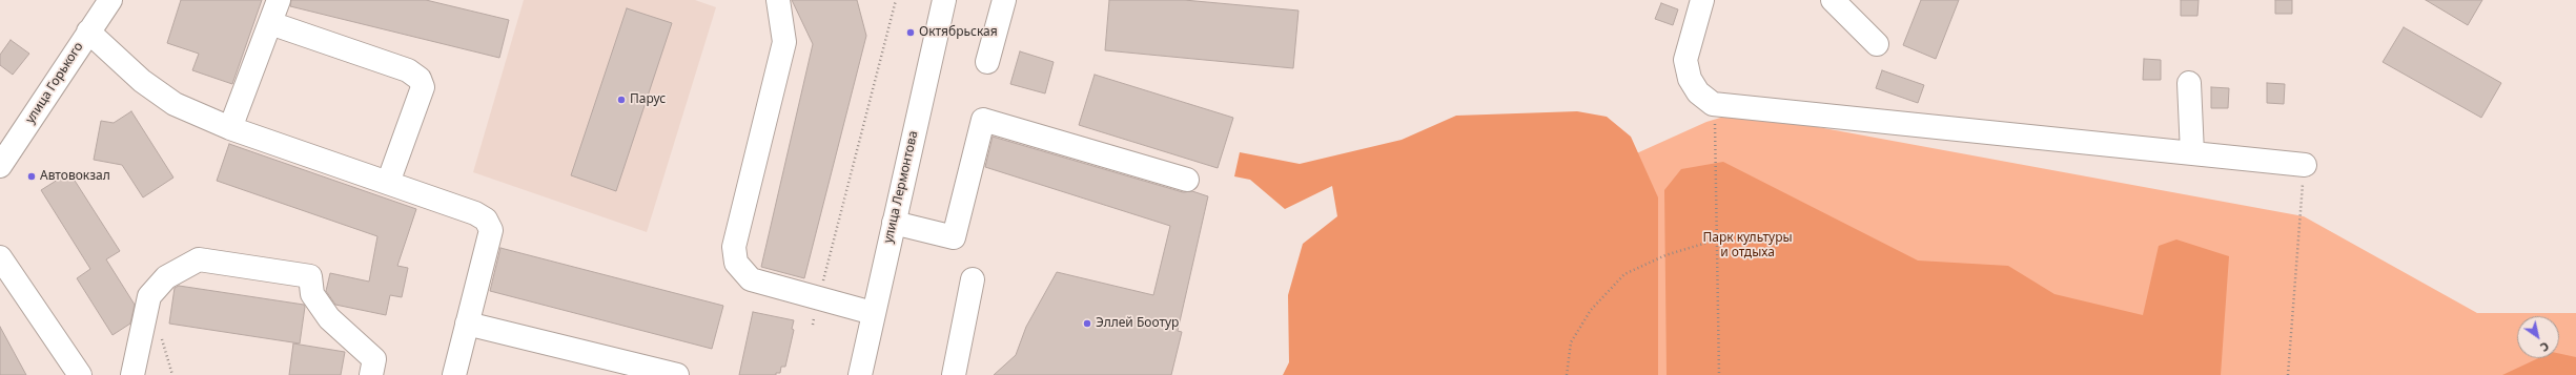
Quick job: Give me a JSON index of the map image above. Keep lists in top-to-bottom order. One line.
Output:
{"streets":{"main road":["улица Горького","улица Лермонтова"]},"parks":["Парк культуры и отдыха"],"places":["Октябрьская","Парус","Автовокзал","Эллей Боотур"],"north":"bottom right"}
